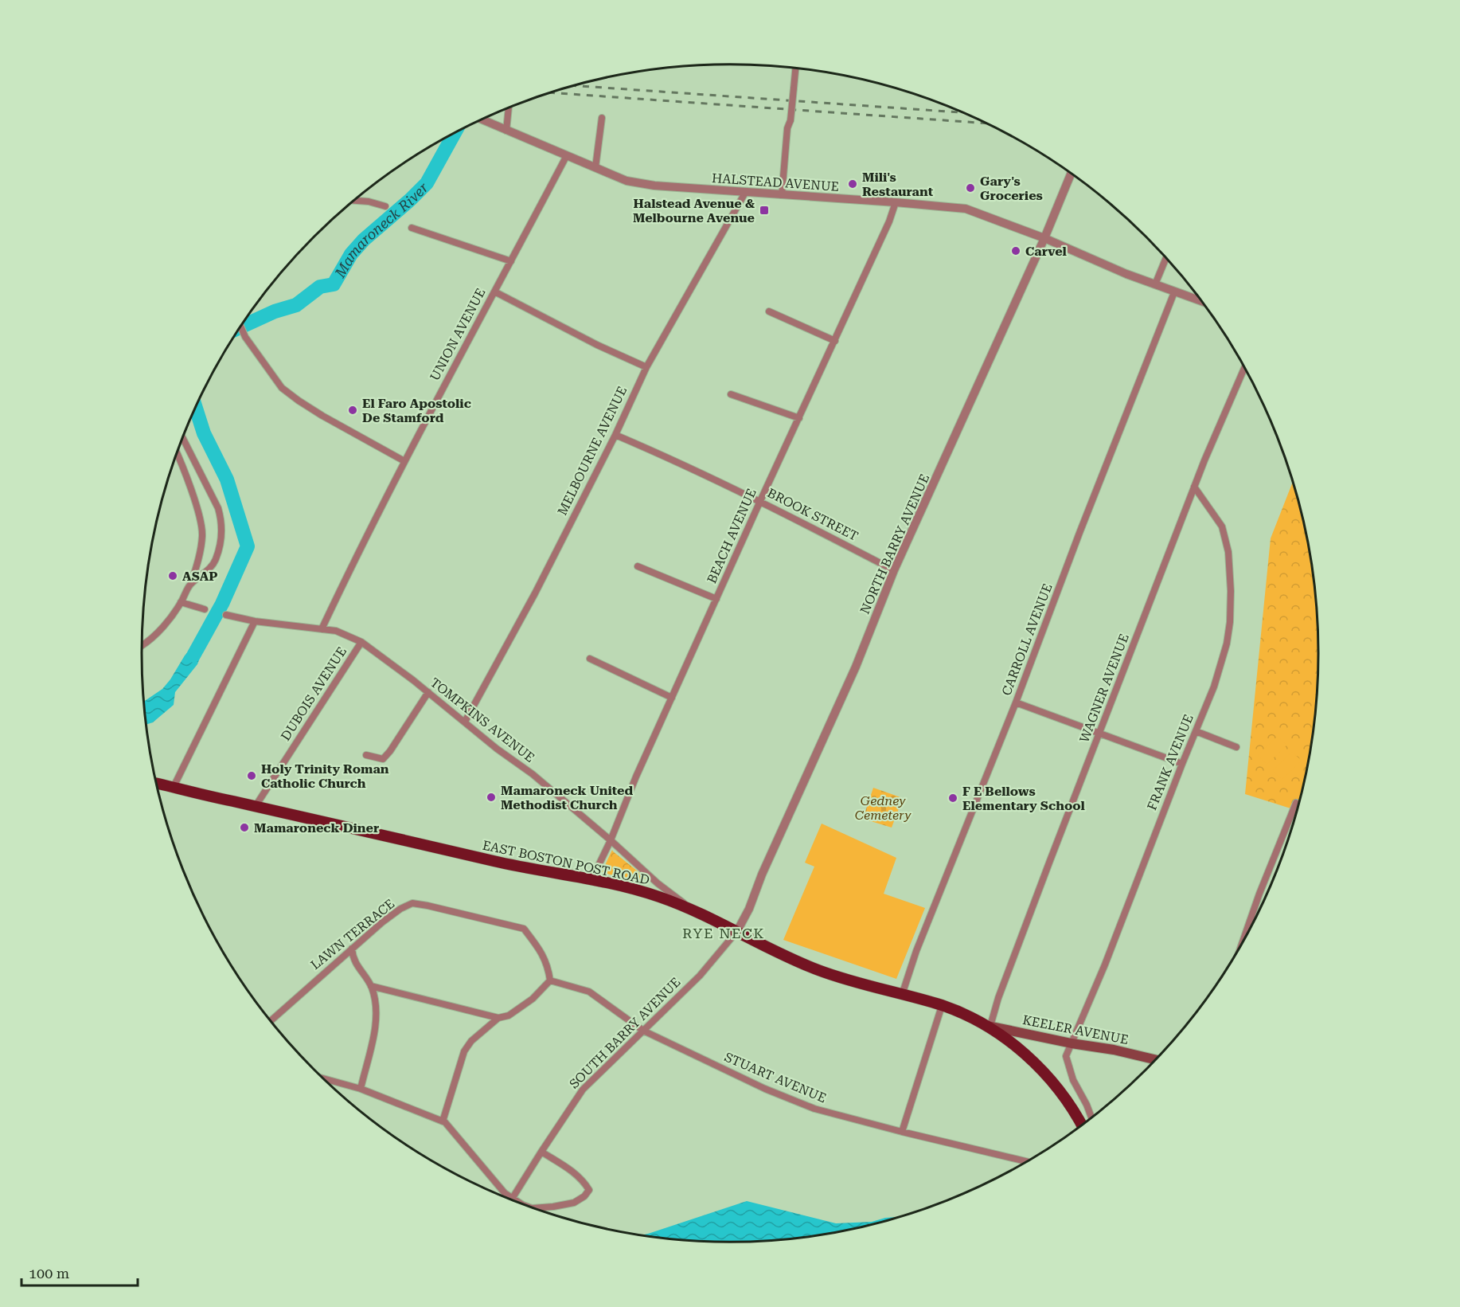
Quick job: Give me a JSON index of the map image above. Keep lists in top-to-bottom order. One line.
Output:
{"streets":{"main road":["EAST BOSTON POST ROAD","KEELER AVENUE"],"street":["HALSTEAD AVENUE","UNION AVENUE","MELBOURNE AVENUE","BROOK STREET","BEACH AVENUE","NORTH BARRY AVENUE","CARROLL AVENUE","WAGNER AVENUE","DUBOIS AVENUE","TOMPKINS AVENUE","FRANK AVENUE","LAWN TERRACE","SOUTH BARRY AVENUE","STUART AVENUE"]},"crossings":[["HALSTEAD AVENUE","UNION AVENUE"],["HALSTEAD AVENUE","MELBOURNE AVENUE"],["HALSTEAD AVENUE","BEACH AVENUE"],["HALSTEAD AVENUE","NORTH BARRY AVENUE"],["HALSTEAD AVENUE","CARROLL AVENUE"],["UNION AVENUE","TOMPKINS AVENUE"],["MELBOURNE AVENUE","BROOK STREET"],["MELBOURNE AVENUE","TOMPKINS AVENUE"],["BROOK STREET","BEACH AVENUE"],["BROOK STREET","NORTH BARRY AVENUE"],["BEACH AVENUE","TOMPKINS AVENUE"],["BEACH AVENUE","EAST BOSTON POST ROAD"],["NORTH BARRY AVENUE","EAST BOSTON POST ROAD"],["NORTH BARRY AVENUE","SOUTH BARRY AVENUE"],["CARROLL AVENUE","EAST BOSTON POST ROAD"],["WAGNER AVENUE","FRANK AVENUE"],["WAGNER AVENUE","EAST BOSTON POST ROAD"],["WAGNER AVENUE","KEELER AVENUE"],["DUBOIS AVENUE","TOMPKINS AVENUE"],["DUBOIS AVENUE","EAST BOSTON POST ROAD"],["TOMPKINS AVENUE","EAST BOSTON POST ROAD"],["FRANK AVENUE","KEELER AVENUE"],["EAST BOSTON POST ROAD","KEELER AVENUE"],["EAST BOSTON POST ROAD","SOUTH BARRY AVENUE"],["LAWN TERRACE","STUART AVENUE"],["SOUTH BARRY AVENUE","STUART AVENUE"]],"districts":["RYE NECK"],"water":["Mamaroneck River"],"parks":["Gedney Cemetery"],"places":{"other":["Mili's Restaurant","Gary's Groceries","Carvel","El Faro Apostolic De Stamford","ASAP","Holy Trinity Roman Catholic Church","Mamaroneck United Methodist Church","F E Bellows Elementary School","Mamaroneck Diner"],"transit":["Halstead Avenue & Melbourne Avenue"]},"scale_bar":"100 m"}
